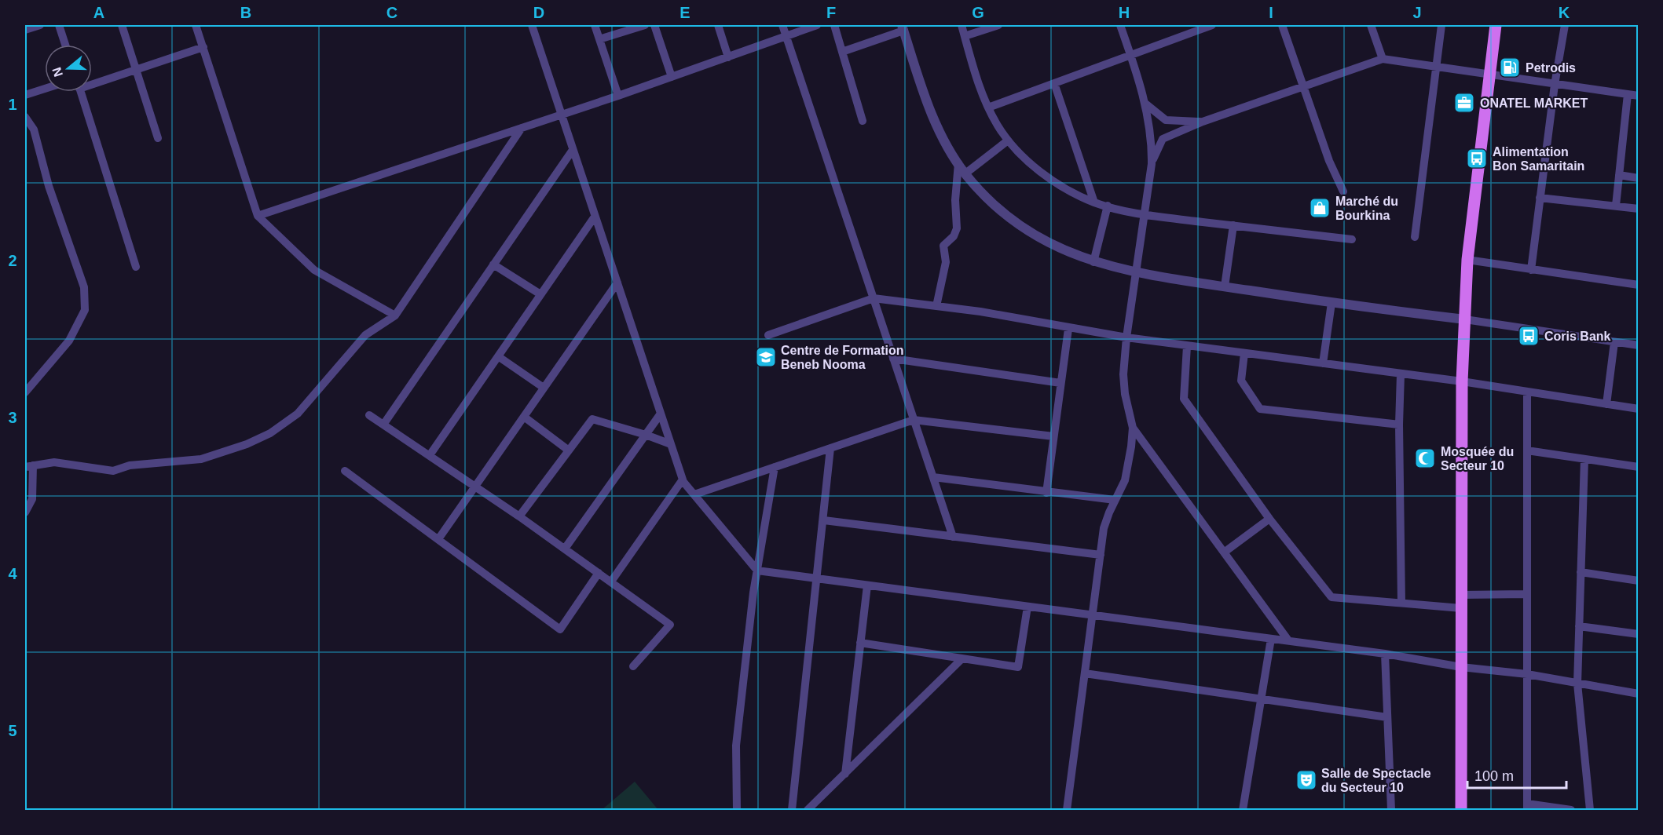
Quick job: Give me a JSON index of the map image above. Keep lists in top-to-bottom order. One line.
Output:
{"places":{"fuel station":["Petrodis"],"office":["ONATEL MARKET"],"bus stop":["Alimentation Bon Samaritain","Coris Bank"],"shop":["Marché du Bourkina"],"school or university":["Centre de Formation Beneb Nooma"],"mosque":["Mosquée du Secteur 10"],"theatre":["Salle de Spectacle du Secteur 10"]},"scale_bar":"100 m","north":"left","grid":{"columns":["A","B","C","D","E","F","G","H","I","J","K"],"rows":["1","2","3","4","5"]}}
